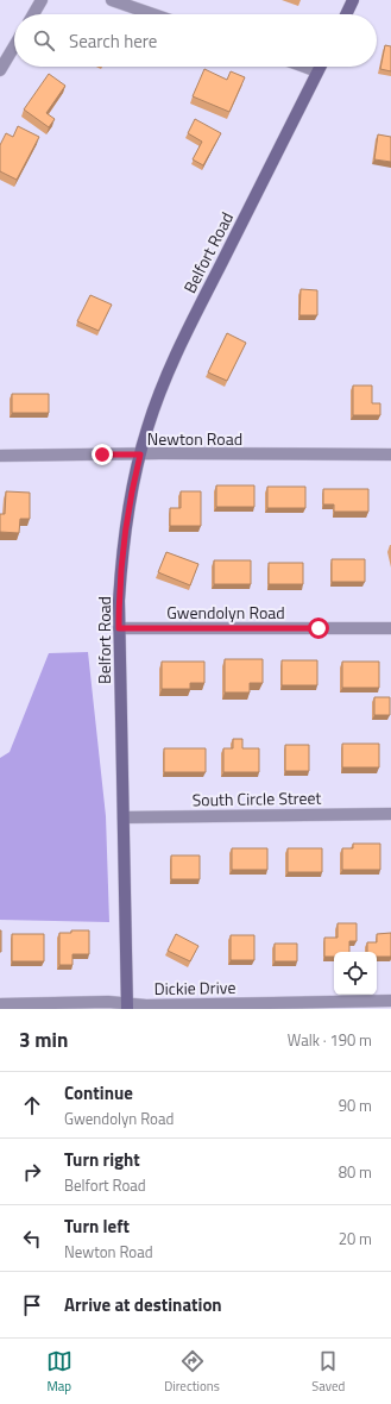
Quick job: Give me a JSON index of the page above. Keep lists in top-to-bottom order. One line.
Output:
{"streets":{"street":["Belfort Road","Newton Road","Gwendolyn Road","South Circle Street","Dickie Drive"]},"crossings":[["Belfort Road","Newton Road"],["Belfort Road","Gwendolyn Road"],["Belfort Road","South Circle Street"],["Belfort Road","Dickie Drive"]],"page":{"search":"Search here","heading":["3 min","Walk · 190 m"],"list":[["Continue","Gwendolyn Road","90 m"],["Turn right","Belfort Road","80 m"],["Turn left","Newton Road","20 m"],"Arrive at destination"],"nav":["Map","Directions","Saved"]}}
